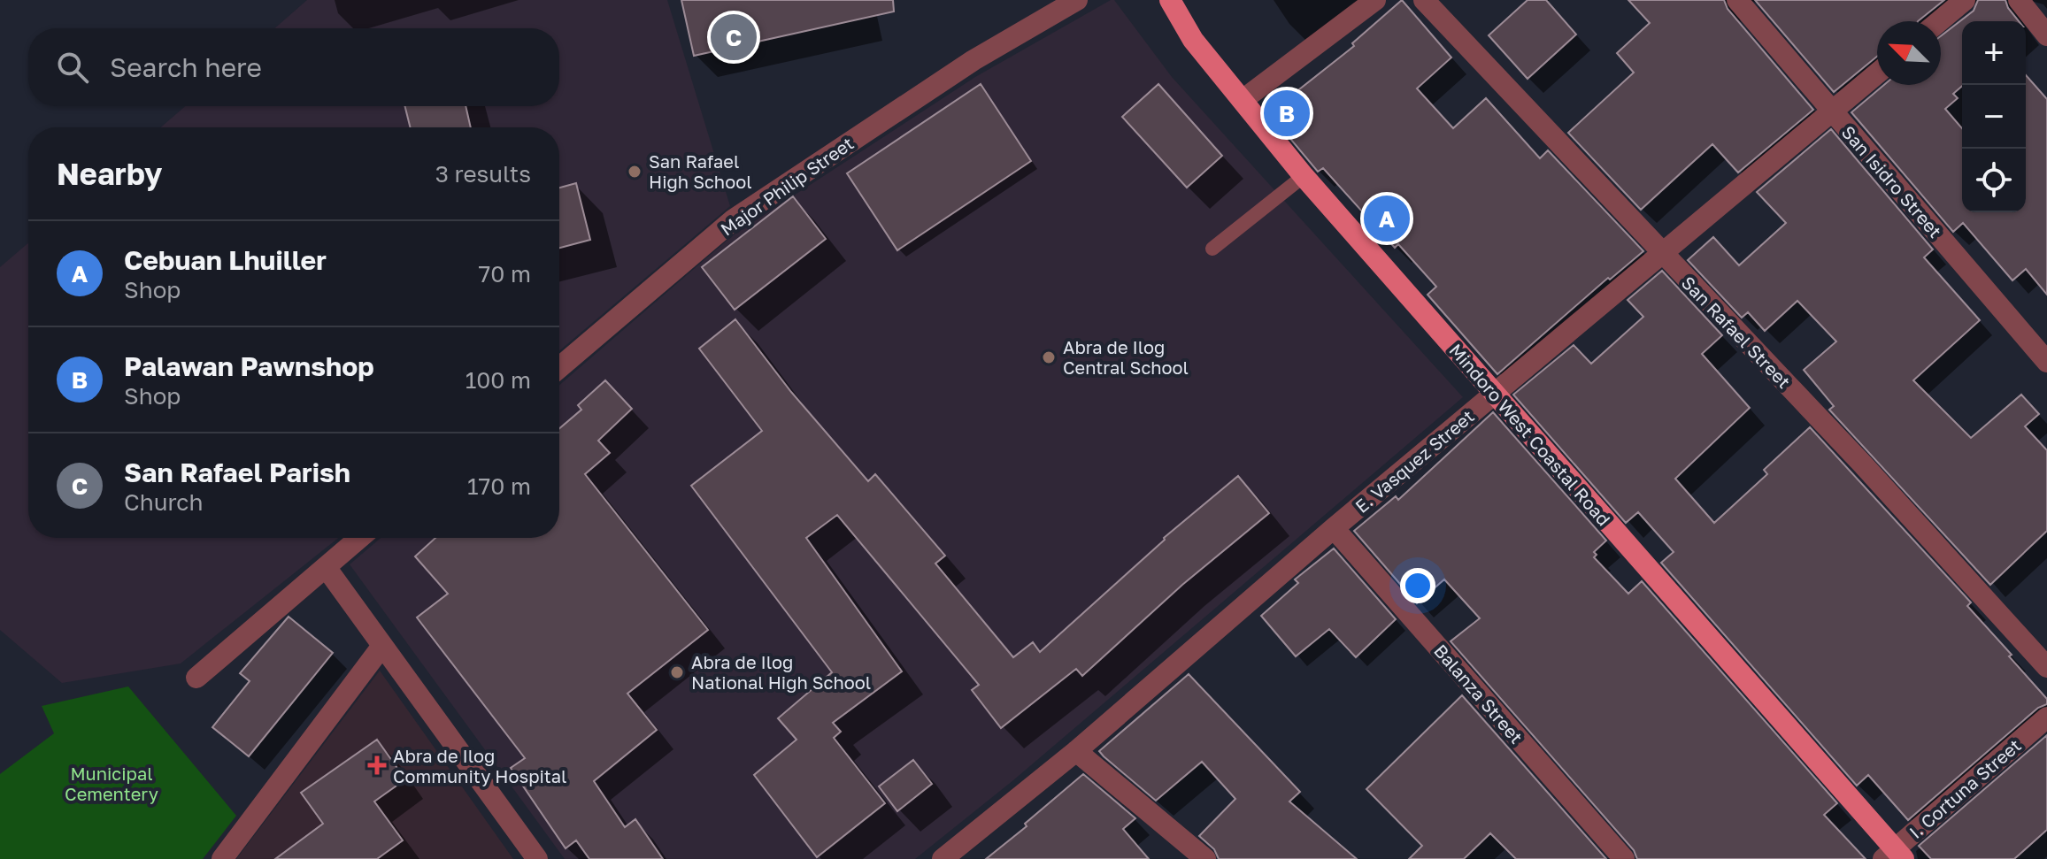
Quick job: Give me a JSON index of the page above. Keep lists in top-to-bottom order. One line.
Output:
{"streets":{"main road":["Mindoro West Coastal Road"],"street":["San Isidro Street","Major Philip Street","San Rafael Street","E. Vasquez Street","Balanza Street","I. Cortuna Street"]},"crossings":[["San Isidro Street","E. Vasquez Street"],["San Rafael Street","E. Vasquez Street"],["Mindoro West Coastal Road","E. Vasquez Street"],["Mindoro West Coastal Road","I. Cortuna Street"],["E. Vasquez Street","Balanza Street"]],"parks":["Municipal Cementery"],"places":{"other":["San Rafael High School","Abra de Ilog Central School","Abra de Ilog National High School"],"health":["Abra de Ilog Community Hospital"]},"north":"top left","page":{"pins":["C","B","A"],"map_buttons":["+","−"],"search":"Search here","heading":["Nearby","3 results"],"list":[{"mark":"A","name":"Cebuan Lhuiller","note":"Shop","value":"70 m"},{"mark":"B","name":"Palawan Pawnshop","note":"Shop","value":"100 m"},{"mark":"C","name":"San Rafael Parish","note":"Church","value":"170 m"}]}}
